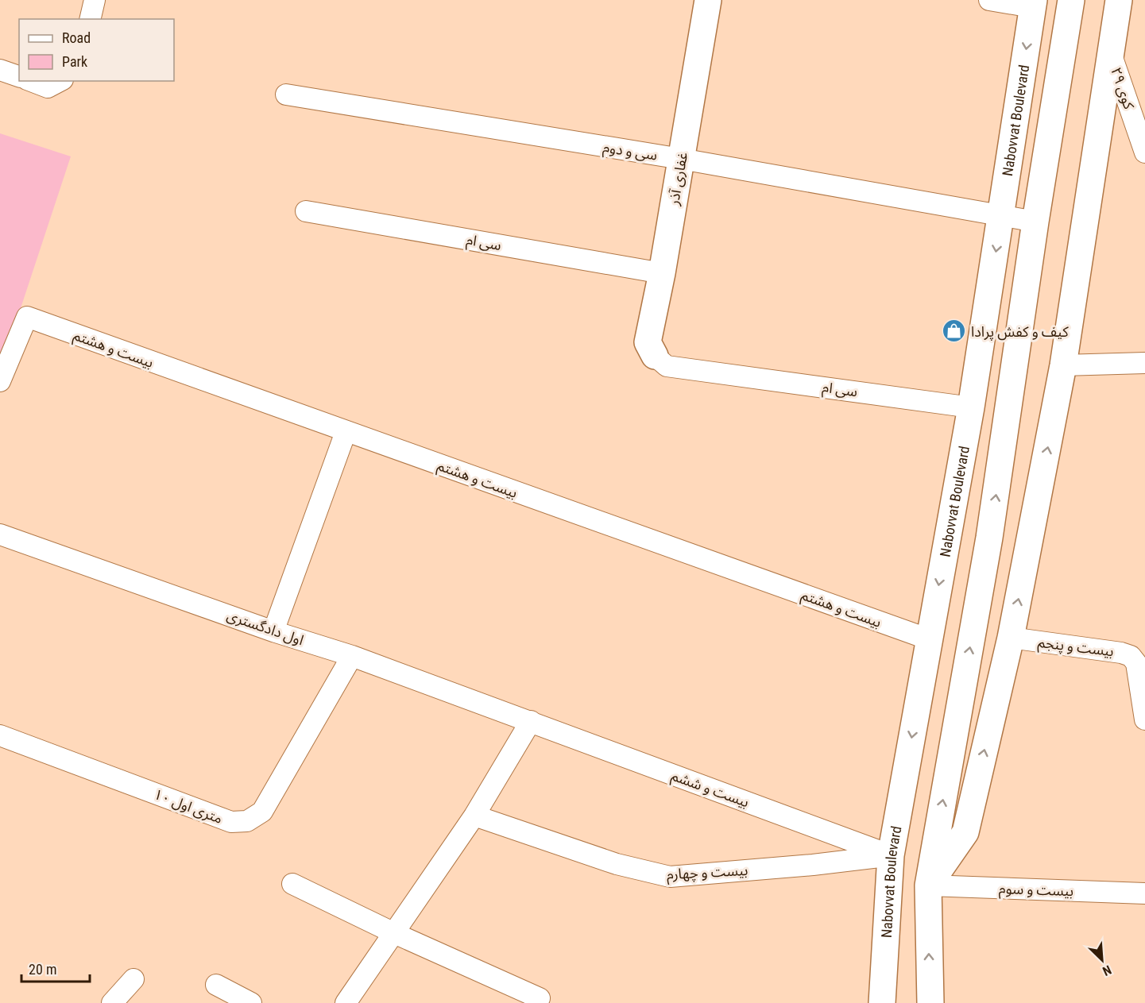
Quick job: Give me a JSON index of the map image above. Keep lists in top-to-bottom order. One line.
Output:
{"streets":{"main road":["Nabovvat Boulevard","غفاری آذر"],"street":["کوی ۲۹","سی و دوم","سی ام","بیست و هشتم","اول دادگستری","بیست و پنجم","بیست و ششم","۱۰ متری اول","بیست و چهارم","بیست و سوم"]},"crossings":[["Nabovvat Boulevard","سی و دوم"],["Nabovvat Boulevard","سی ام"],["Nabovvat Boulevard","بیست و هشتم"],["Nabovvat Boulevard","بیست و ششم"],["Nabovvat Boulevard","بیست و چهارم"],["سی و دوم","غفاری آذر"],["غفاری آذر","سی ام"],["اول دادگستری","بیست و ششم"],["اول دادگستری","۱۰ متری اول"],["بیست و ششم","بیست و چهارم"]],"places":{"shop":["کیف و کفش پرادا"]},"legend":["Road","Park"],"scale_bar":"20 m","north":"bottom right"}
